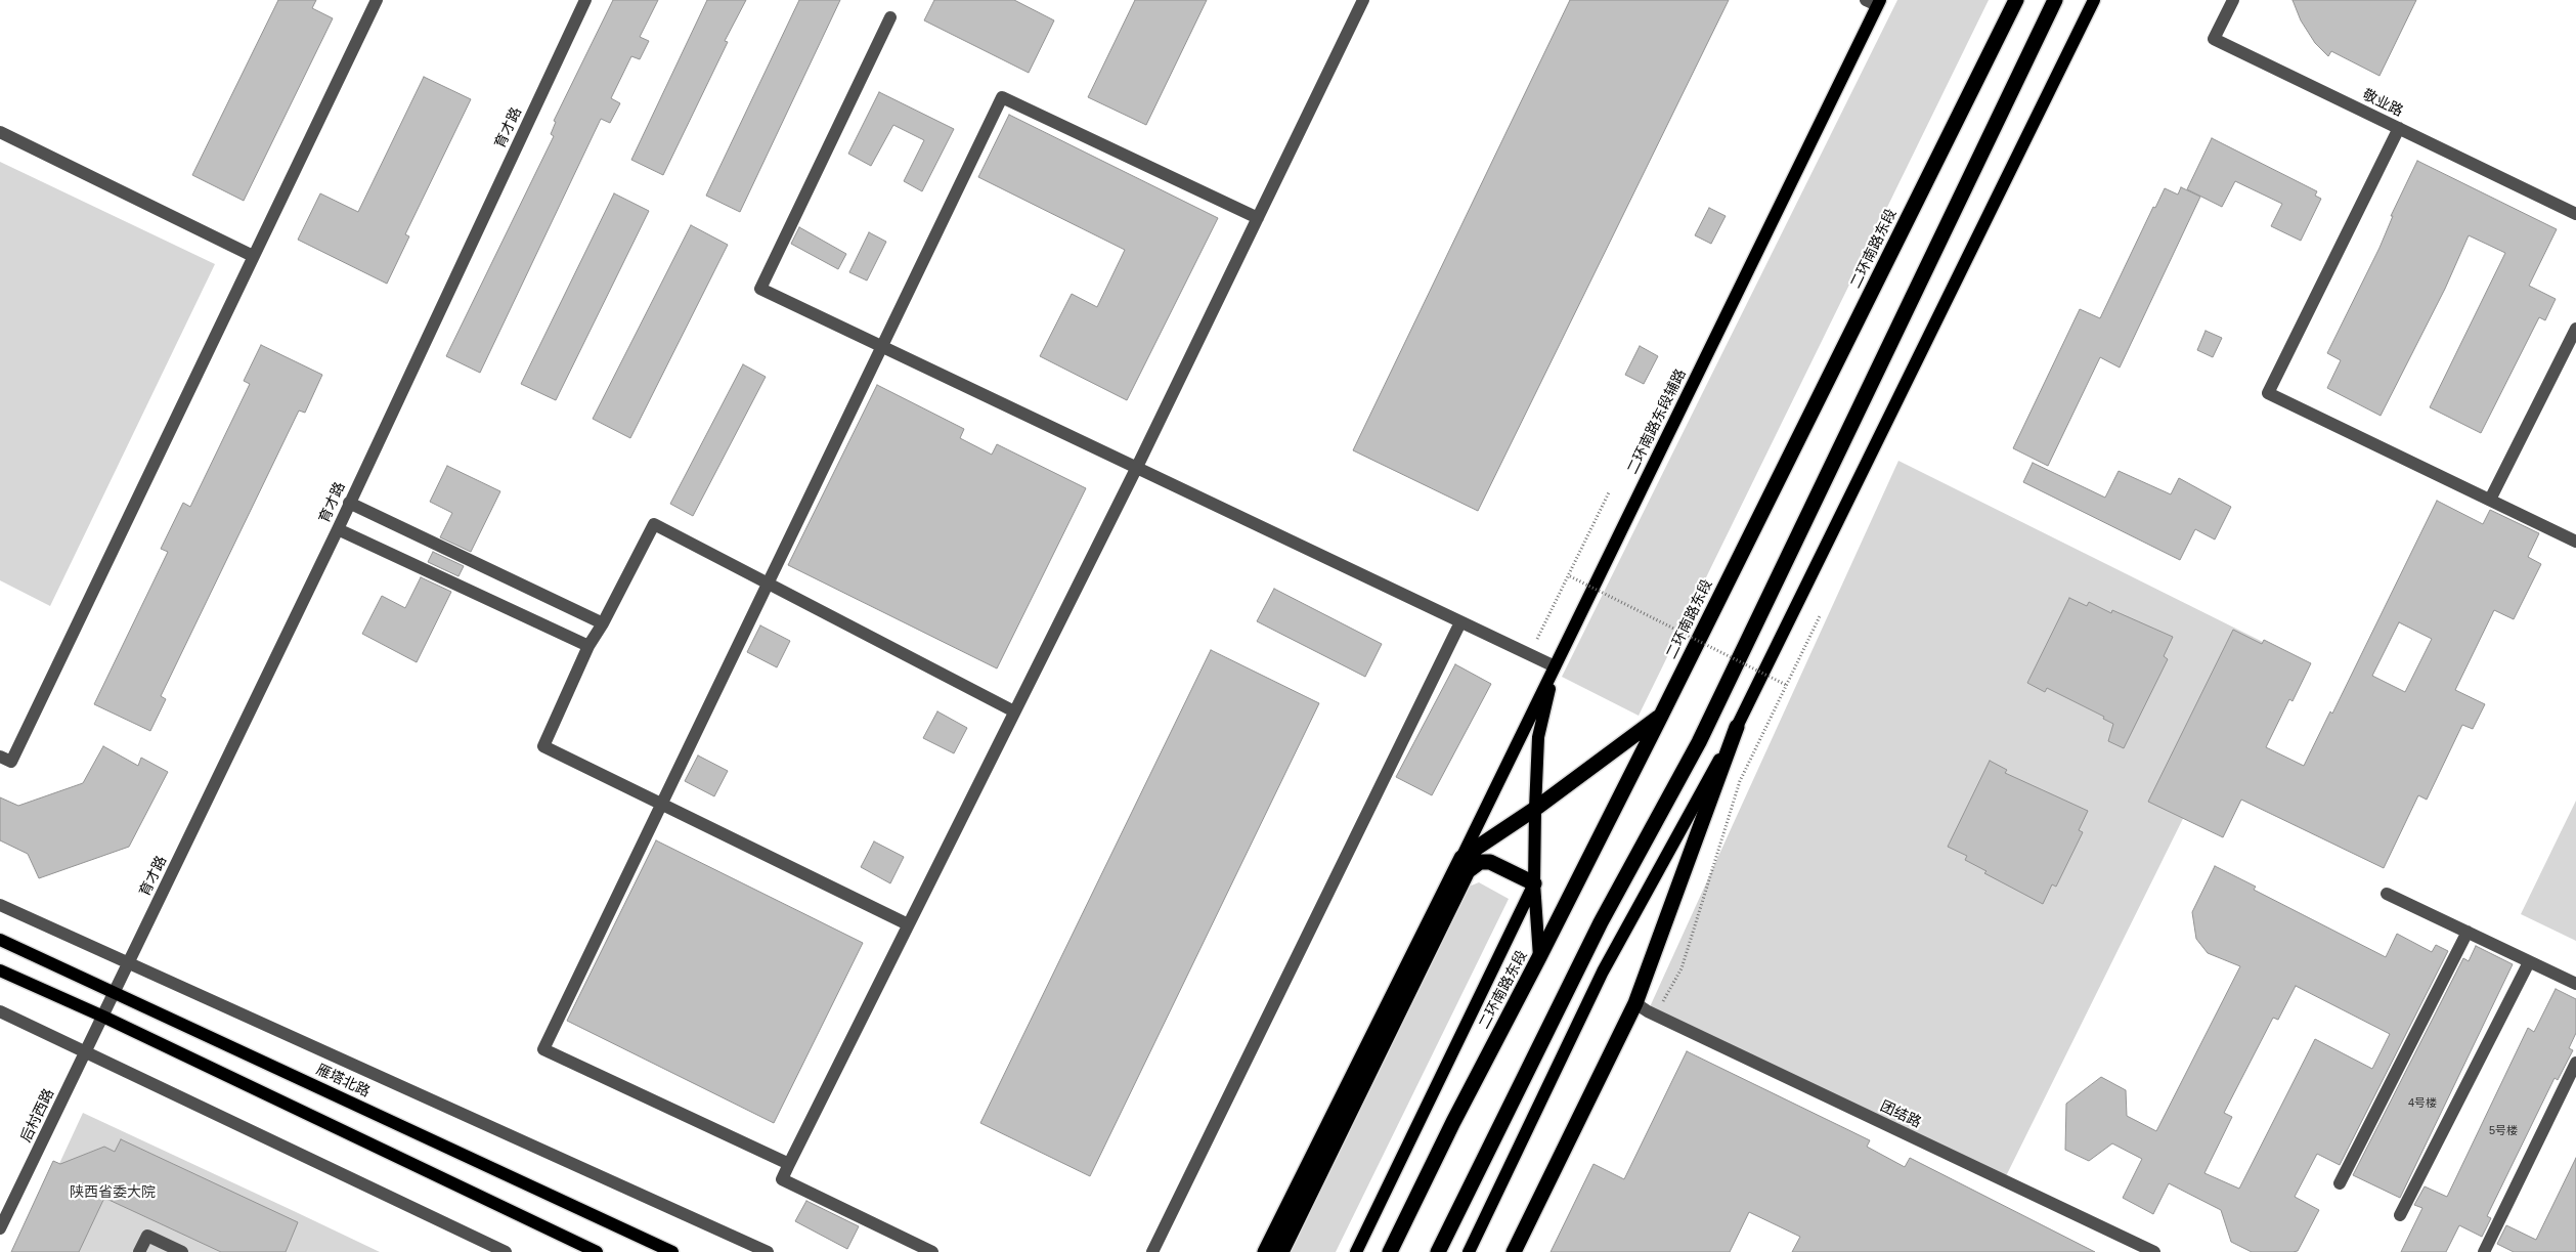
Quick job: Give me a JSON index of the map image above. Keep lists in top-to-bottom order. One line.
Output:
{"streets":{"highway":["二环南路东段"],"main road":["二环南路东段辅路","雁塔北路"],"street":["敬业路","育才路","团结路","后村西路"]},"crossings":[["育才路","雁塔北路"],["育才路","后村西路"]],"parks":["陕西省委大院"],"house_numbers":["4号楼","5号楼"]}
